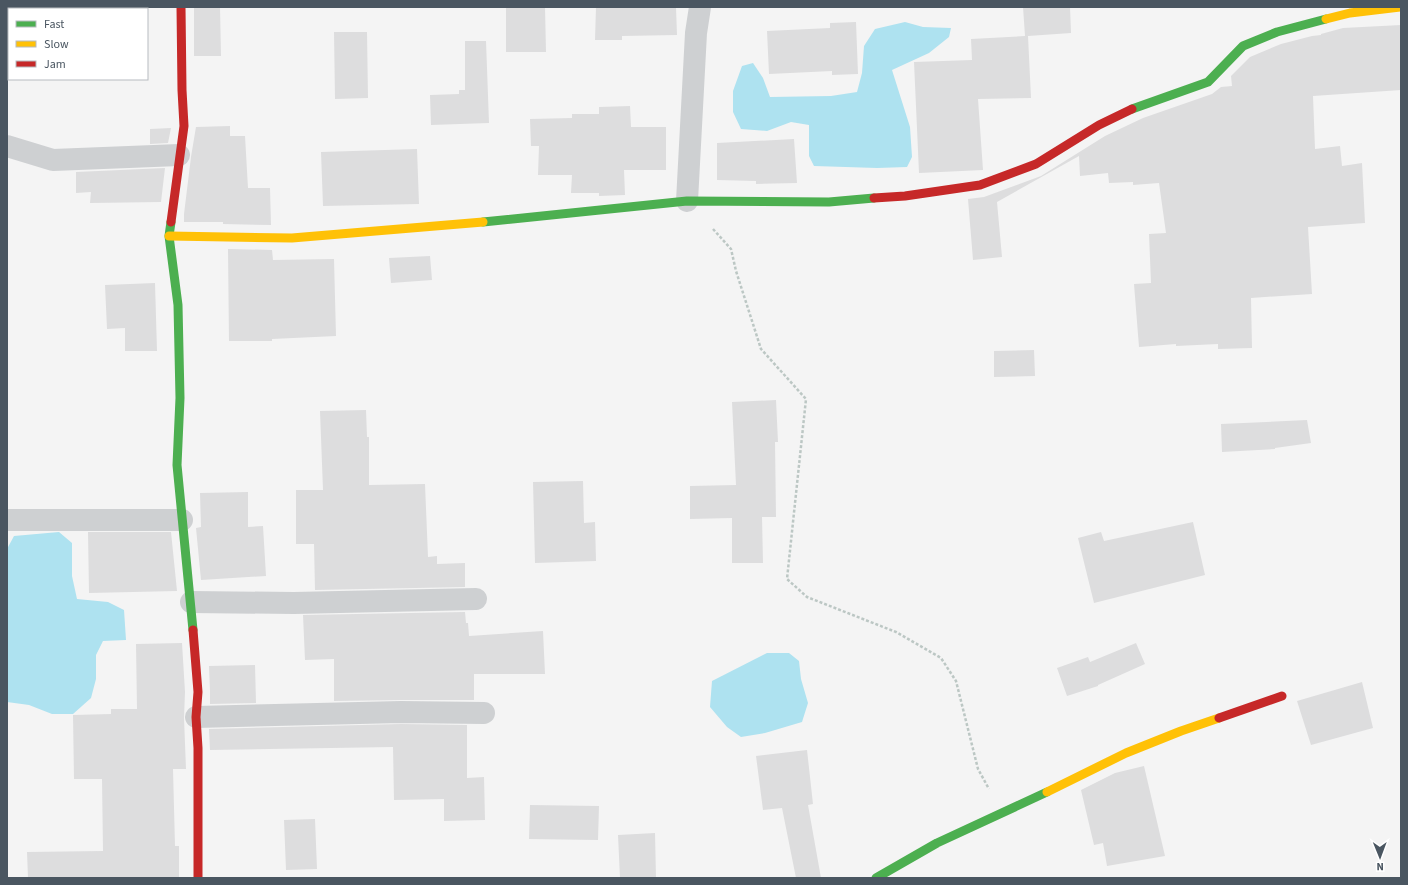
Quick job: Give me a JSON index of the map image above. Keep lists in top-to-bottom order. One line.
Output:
{"legend":["Fast","Slow","Jam"],"north":"bottom"}
